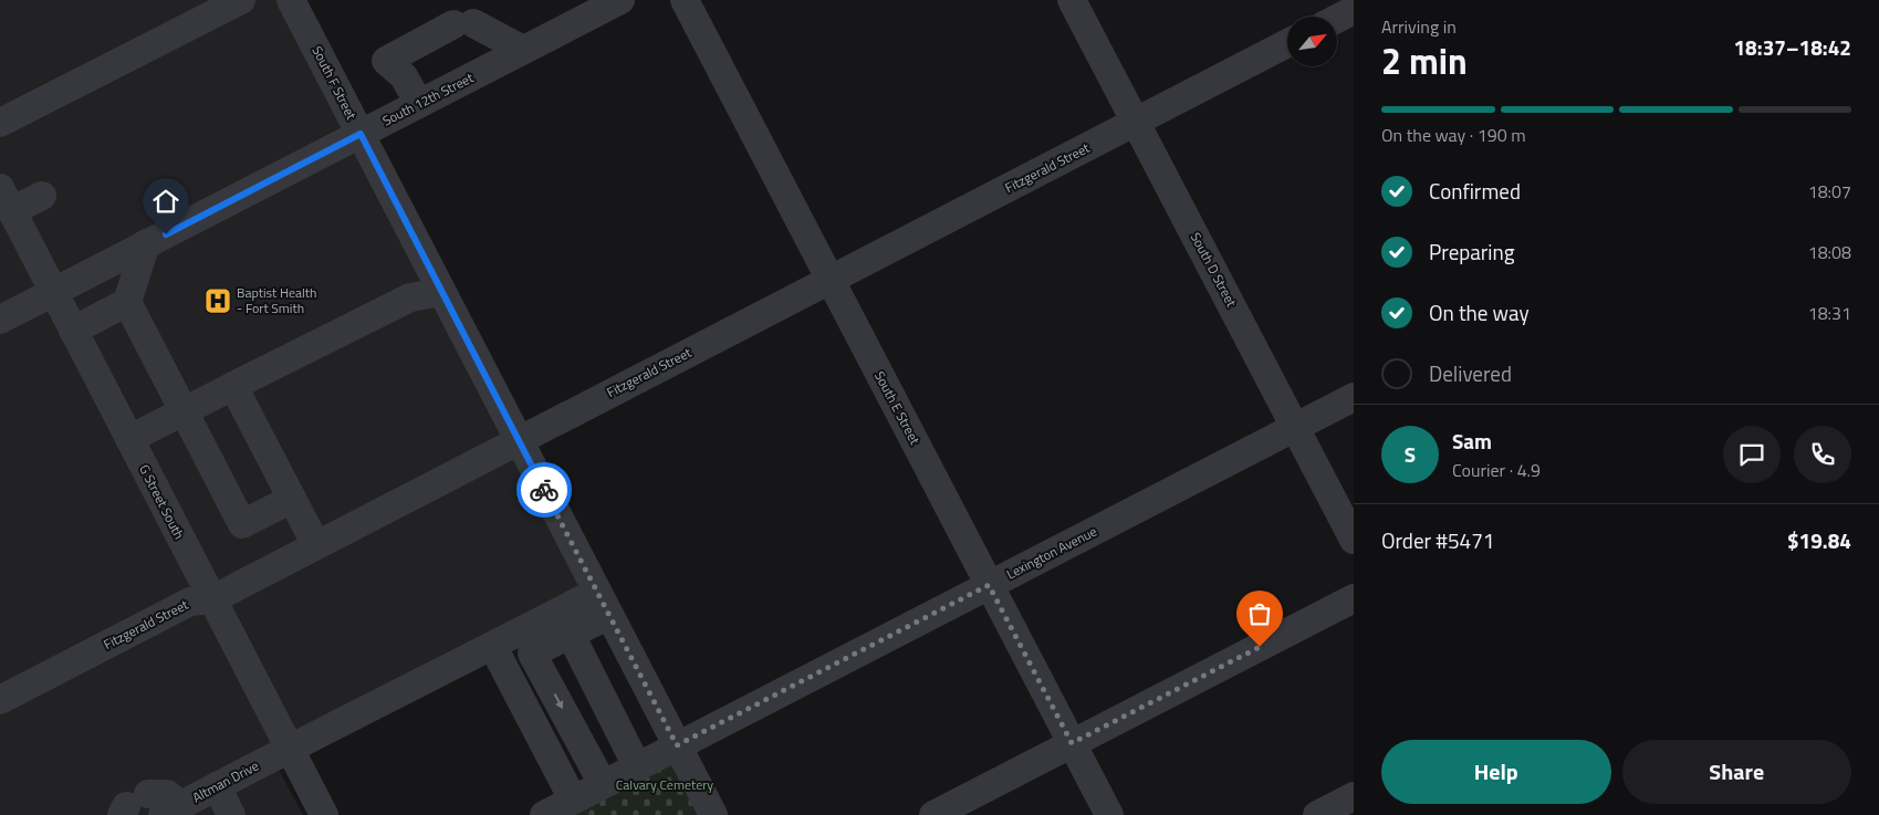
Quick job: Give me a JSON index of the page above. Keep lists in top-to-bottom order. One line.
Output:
{"streets":{"street":["South F Street","South 12th Street","Fitzgerald Street","South D Street","South E Street","G Street South","Lexington Avenue","Altman Drive"]},"crossings":[["South F Street","South 12th Street"],["South F Street","Fitzgerald Street"],["South F Street","Lexington Avenue"],["South 12th Street","G Street South"],["Fitzgerald Street","South D Street"],["Fitzgerald Street","South E Street"],["Fitzgerald Street","G Street South"],["South D Street","Lexington Avenue"],["South E Street","Lexington Avenue"],["G Street South","Altman Drive"]],"parks":["Calvary Cemetery"],"places":{"hospital":["Baptist Health - Fort Smith"]},"north":"top right","page":{"heading":["2 min","Arriving in","18:37–18:42"],"panel":["Sam","Courier · 4.9","Order #5471","$19.84"],"bar":"On the way · 190 m","list":[["Confirmed","18:07"],["Preparing","18:08"],["On the way","18:31"],"Delivered"],"round":"S","buttons":["Help","Share"]}}
